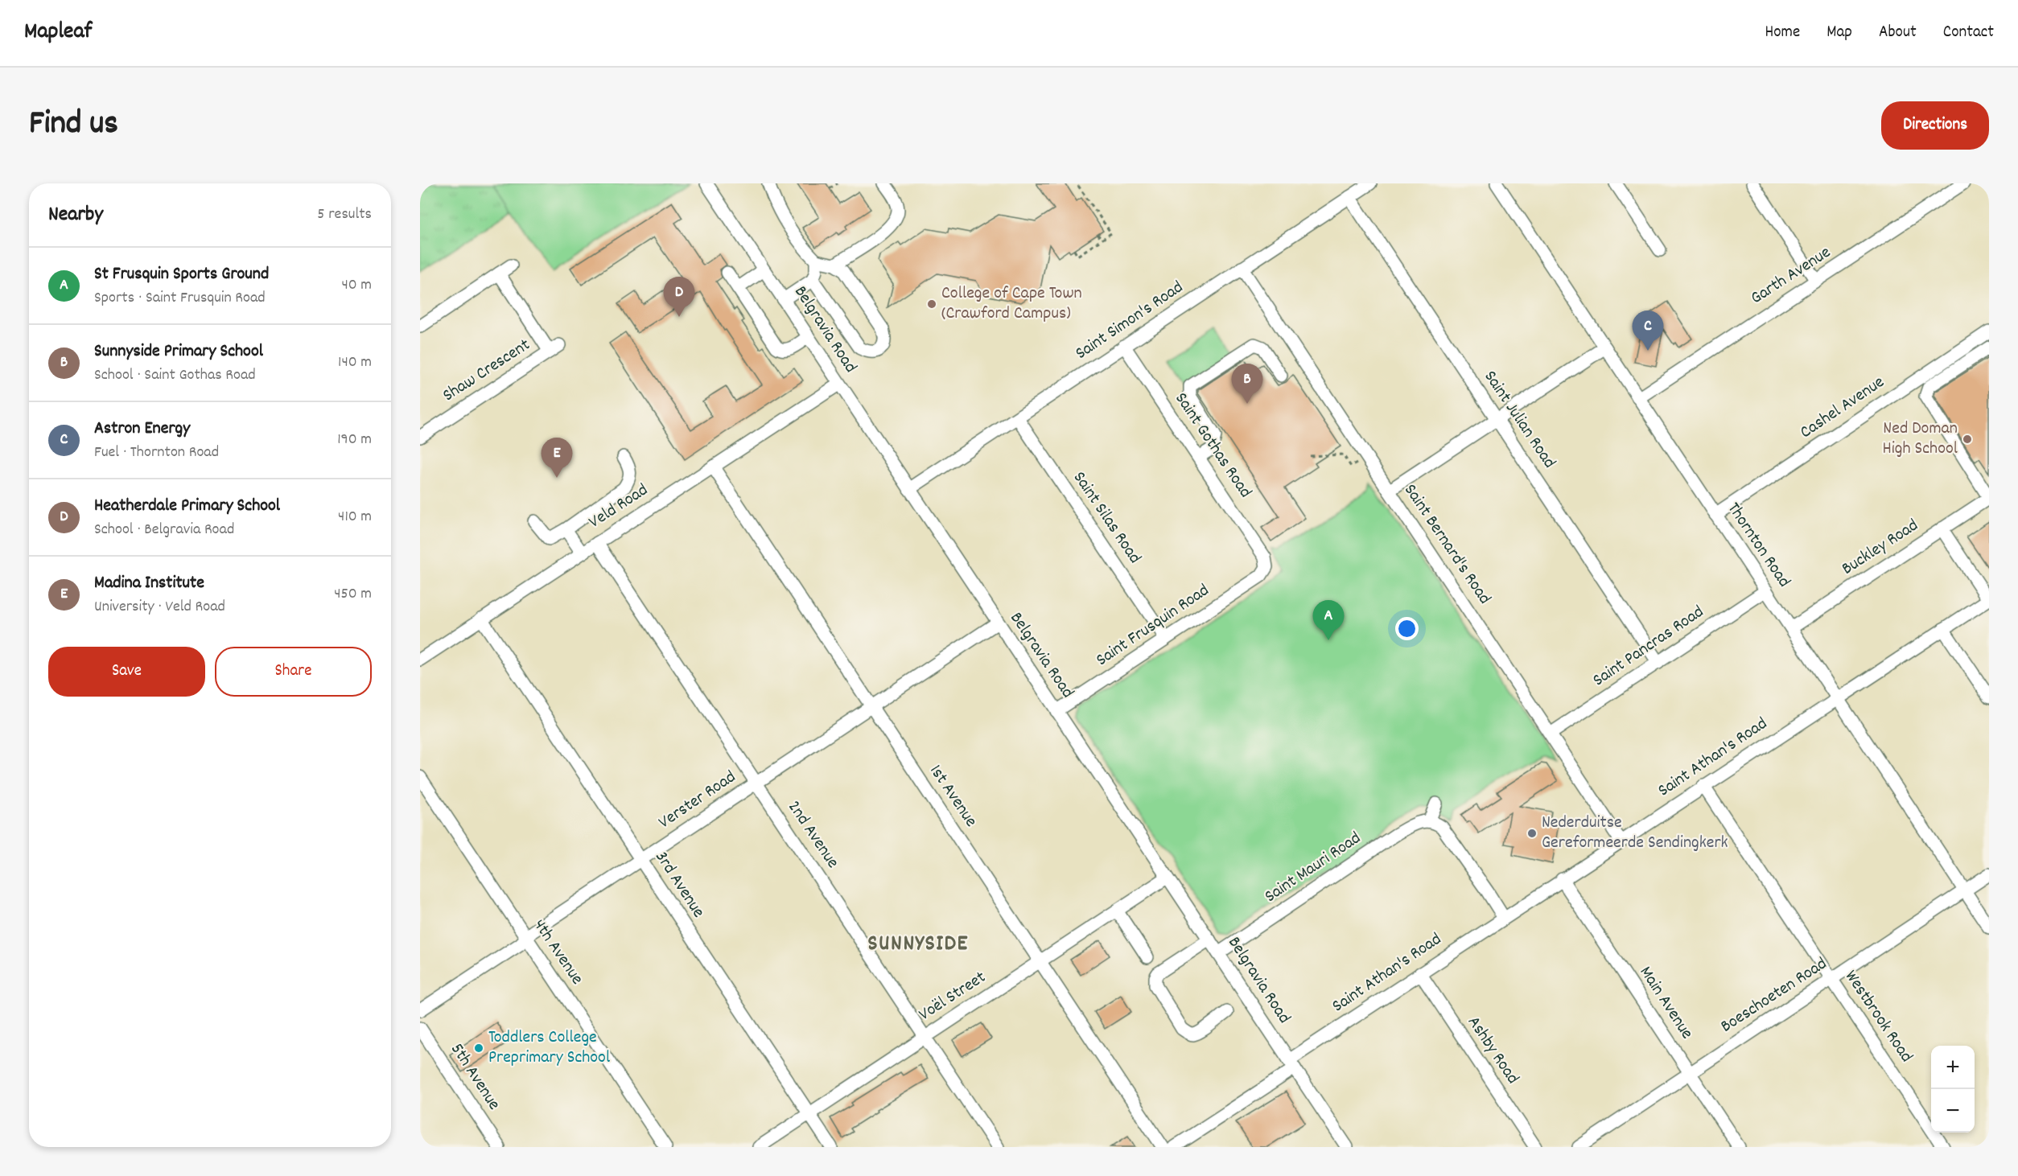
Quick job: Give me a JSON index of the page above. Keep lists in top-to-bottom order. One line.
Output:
{"streets":{"street":["Garth Avenue","Saint Simon's Road","Belgravia Road","Shaw Crescent","Cashel Avenue","Saint Julian Road","Saint Gothas Road","Veld Road","Saint Silas Road","Saint Bernard's Road","Thornton Road","Buckley Road","Saint Frusquin Road","Saint Pancras Road","Saint Athan's Road","1st Avenue","Verster Road","2nd Avenue","Saint Mauri Road","3rd Avenue","4th Avenue","Boeschoeten Road","Voël Street","Main Avenue","Westbrook Road","Ashby Road","5th Avenue"]},"crossings":[["Garth Avenue","Thornton Road"],["Saint Simon's Road","Belgravia Road"],["Saint Simon's Road","Saint Julian Road"],["Saint Simon's Road","Saint Gothas Road"],["Saint Simon's Road","Saint Silas Road"],["Saint Simon's Road","Saint Bernard's Road"],["Belgravia Road","Veld Road"],["Belgravia Road","Saint Frusquin Road"],["Belgravia Road","Saint Athan's Road"],["Belgravia Road","Verster Road"],["Belgravia Road","Saint Mauri Road"],["Belgravia Road","Voël Street"],["Cashel Avenue","Thornton Road"],["Saint Julian Road","Saint Pancras Road"],["Saint Gothas Road","Saint Frusquin Road"],["Veld Road","1st Avenue"],["Veld Road","2nd Avenue"],["Veld Road","3rd Avenue"],["Saint Silas Road","Saint Frusquin Road"],["Saint Bernard's Road","Saint Pancras Road"],["Saint Bernard's Road","Saint Athan's Road"],["Thornton Road","Buckley Road"],["Thornton Road","Saint Pancras Road"],["Thornton Road","Saint Athan's Road"],["Thornton Road","Boeschoeten Road"],["Saint Athan's Road","Main Avenue"],["Saint Athan's Road","Westbrook Road"],["Saint Athan's Road","Ashby Road"],["1st Avenue","Verster Road"],["1st Avenue","Voël Street"],["Verster Road","2nd Avenue"],["Verster Road","3rd Avenue"],["Verster Road","4th Avenue"],["2nd Avenue","Voël Street"],["3rd Avenue","Voël Street"],["Boeschoeten Road","Main Avenue"],["Boeschoeten Road","Westbrook Road"]],"districts":["SUNNYSIDE"],"places":["College of Cape Town (Crawford Campus)","Ned Doman High School","Nederduitse Gereformeerde Sendingkerk","Toddlers College Preprimary School"],"page":{"header":"Mapleaf","nav":["Home","Map","About","Contact"],"title":"Find us","buttons":["Directions",["Save","Share"]],"heading":["Nearby","5 results"],"list":[{"mark":"A","name":"St Frusquin Sports Ground","note":"Sports · Saint Frusquin Road","value":"40 m"},{"mark":"B","name":"Sunnyside Primary School","note":"School · Saint Gothas Road","value":"140 m"},{"mark":"C","name":"Astron Energy","note":"Fuel · Thornton Road","value":"190 m"},{"mark":"D","name":"Heatherdale Primary School","note":"School · Belgravia Road","value":"410 m"},{"mark":"E","name":"Madina Institute","note":"University · Veld Road","value":"450 m"}],"pins":["D","C","B","E","A"],"map_buttons":["+","−"]}}
